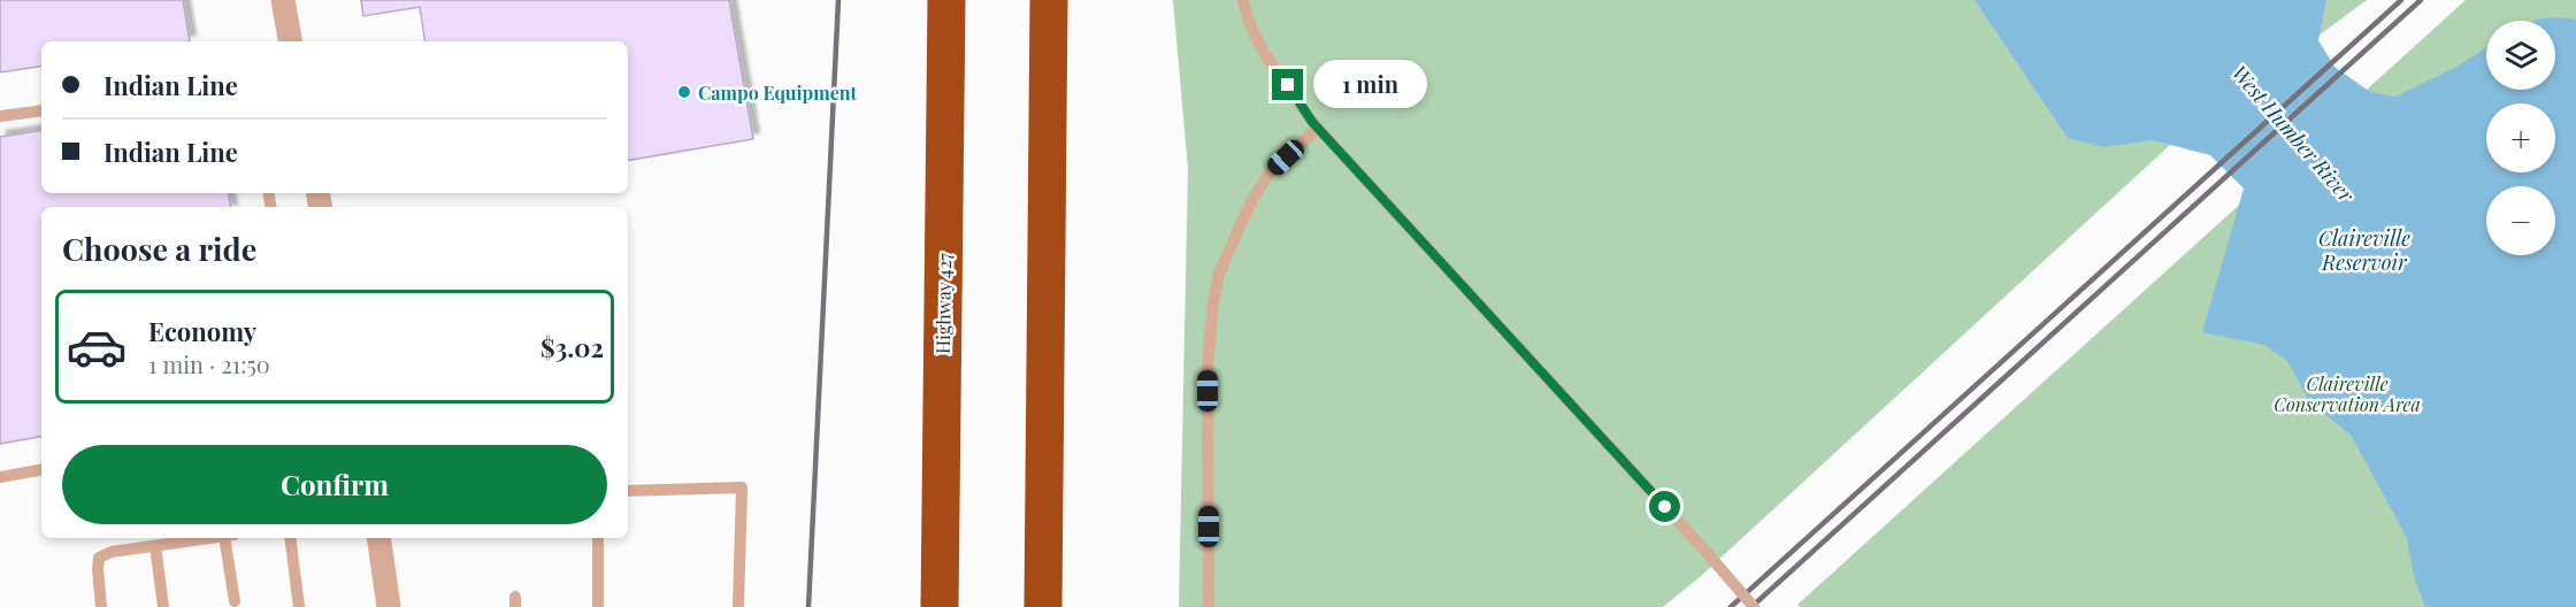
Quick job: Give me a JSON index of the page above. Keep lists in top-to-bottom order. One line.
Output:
{"streets":{"highway":["Highway 427"]},"water":["West Humber River","Claireville Reservoir"],"parks":["Claireville Conservation Area"],"places":["Campo Equipment"],"page":{"map_buttons":["+","−"],"banner":["Indian Line","Indian Line"],"bubble":"1 min","heading":"Choose a ride","list":[{"name":"Economy","note":"1 min · 21:50","value":"$3.02"}],"buttons":"Confirm"}}
